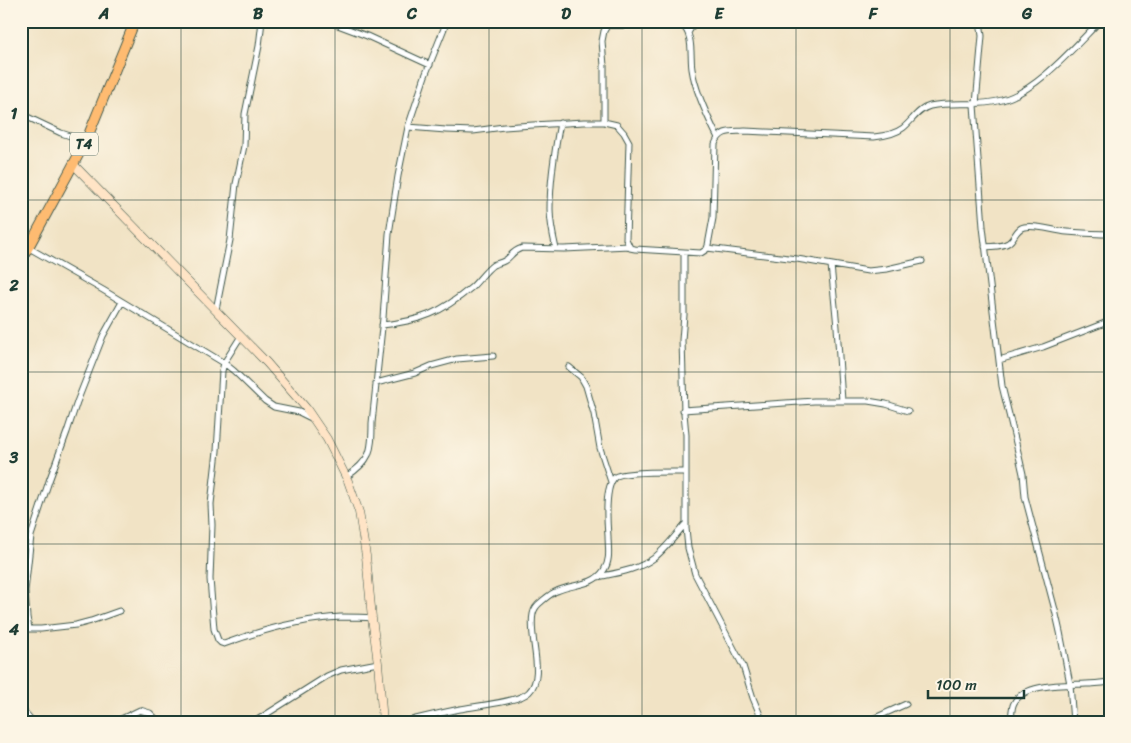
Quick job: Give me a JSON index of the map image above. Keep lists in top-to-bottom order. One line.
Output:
{"streets":{"highway":["T4"]},"scale_bar":"100 m","grid":{"columns":["A","B","C","D","E","F","G"],"rows":["1","2","3","4"]}}
